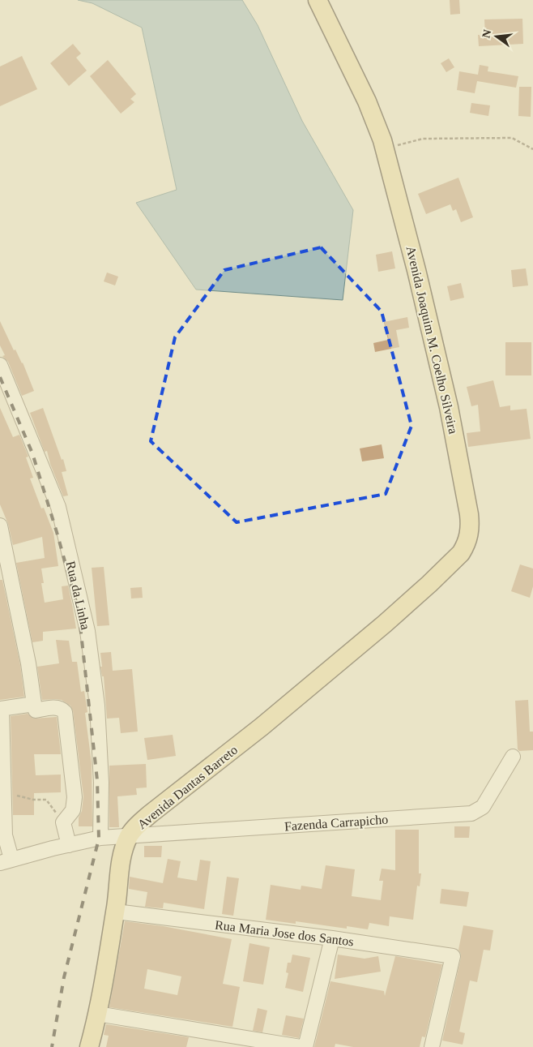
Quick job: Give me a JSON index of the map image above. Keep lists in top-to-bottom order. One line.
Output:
{"streets":{"main road":["Avenida Joaquim M. Coelho Silveira","Avenida Dantas Barreto"],"street":["Rua da Linha","Fazenda Carrapicho","Rua Maria Jose dos Santos"]},"crossings":[["Avenida Joaquim M. Coelho Silveira","Avenida Dantas Barreto"],["Rua da Linha","Fazenda Carrapicho"],["Avenida Dantas Barreto","Fazenda Carrapicho"],["Avenida Dantas Barreto","Rua Maria Jose dos Santos"]],"north":"left"}
